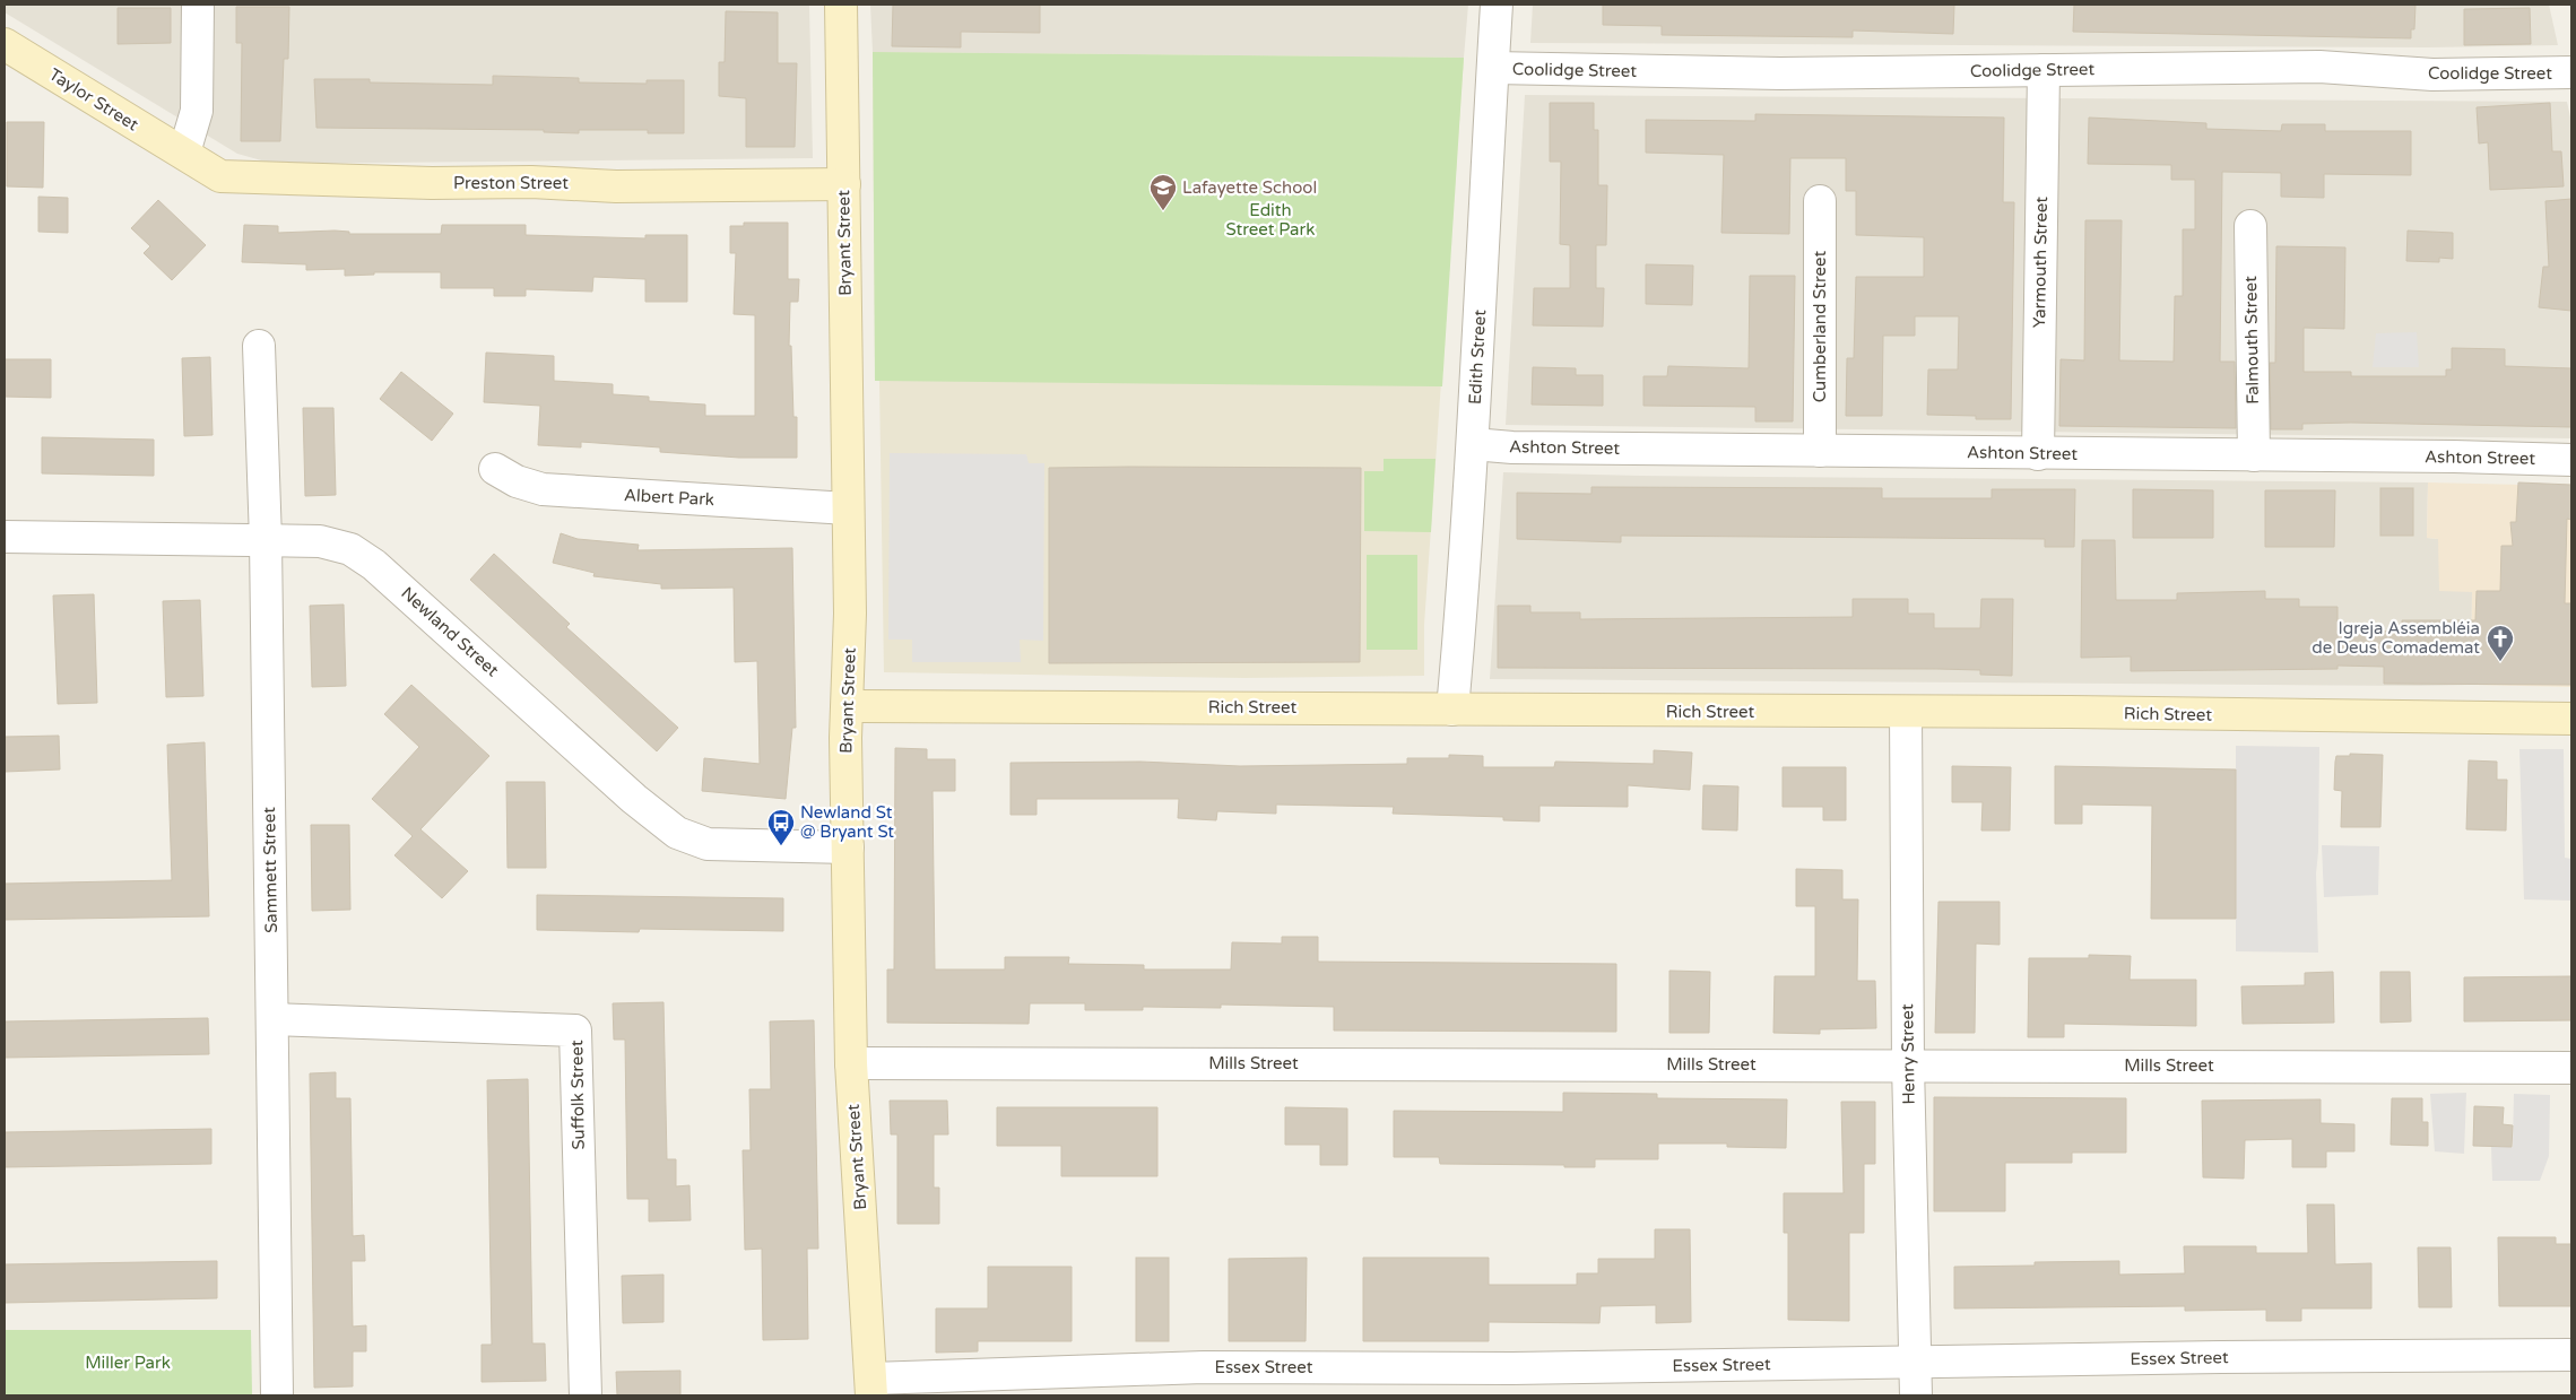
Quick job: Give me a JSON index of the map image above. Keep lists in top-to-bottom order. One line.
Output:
{"streets":{"street":["Coolidge Street","Taylor Street","Preston Street","Bryant Street","Yarmouth Street","Cumberland Street","Falmouth Street","Edith Street","Ashton Street","Albert Park","Newland Street","Rich Street","Sammett Street","Henry Street","Mills Street","Suffolk Street","Essex Street"]},"crossings":[["Coolidge Street","Yarmouth Street"],["Coolidge Street","Edith Street"],["Taylor Street","Preston Street"],["Preston Street","Bryant Street"],["Bryant Street","Albert Park"],["Bryant Street","Newland Street"],["Bryant Street","Rich Street"],["Bryant Street","Mills Street"],["Bryant Street","Essex Street"],["Yarmouth Street","Ashton Street"],["Cumberland Street","Ashton Street"],["Falmouth Street","Ashton Street"],["Edith Street","Ashton Street"],["Edith Street","Rich Street"],["Newland Street","Sammett Street"],["Rich Street","Henry Street"],["Sammett Street","Suffolk Street"],["Henry Street","Mills Street"],["Henry Street","Essex Street"]],"parks":["Edith Street Park","Miller Park"],"places":{"school or university":["Lafayette School"],"church":["Igreja Assembléia de Deus Comademat"],"bus stop":["Newland St @ Bryant St"]}}
